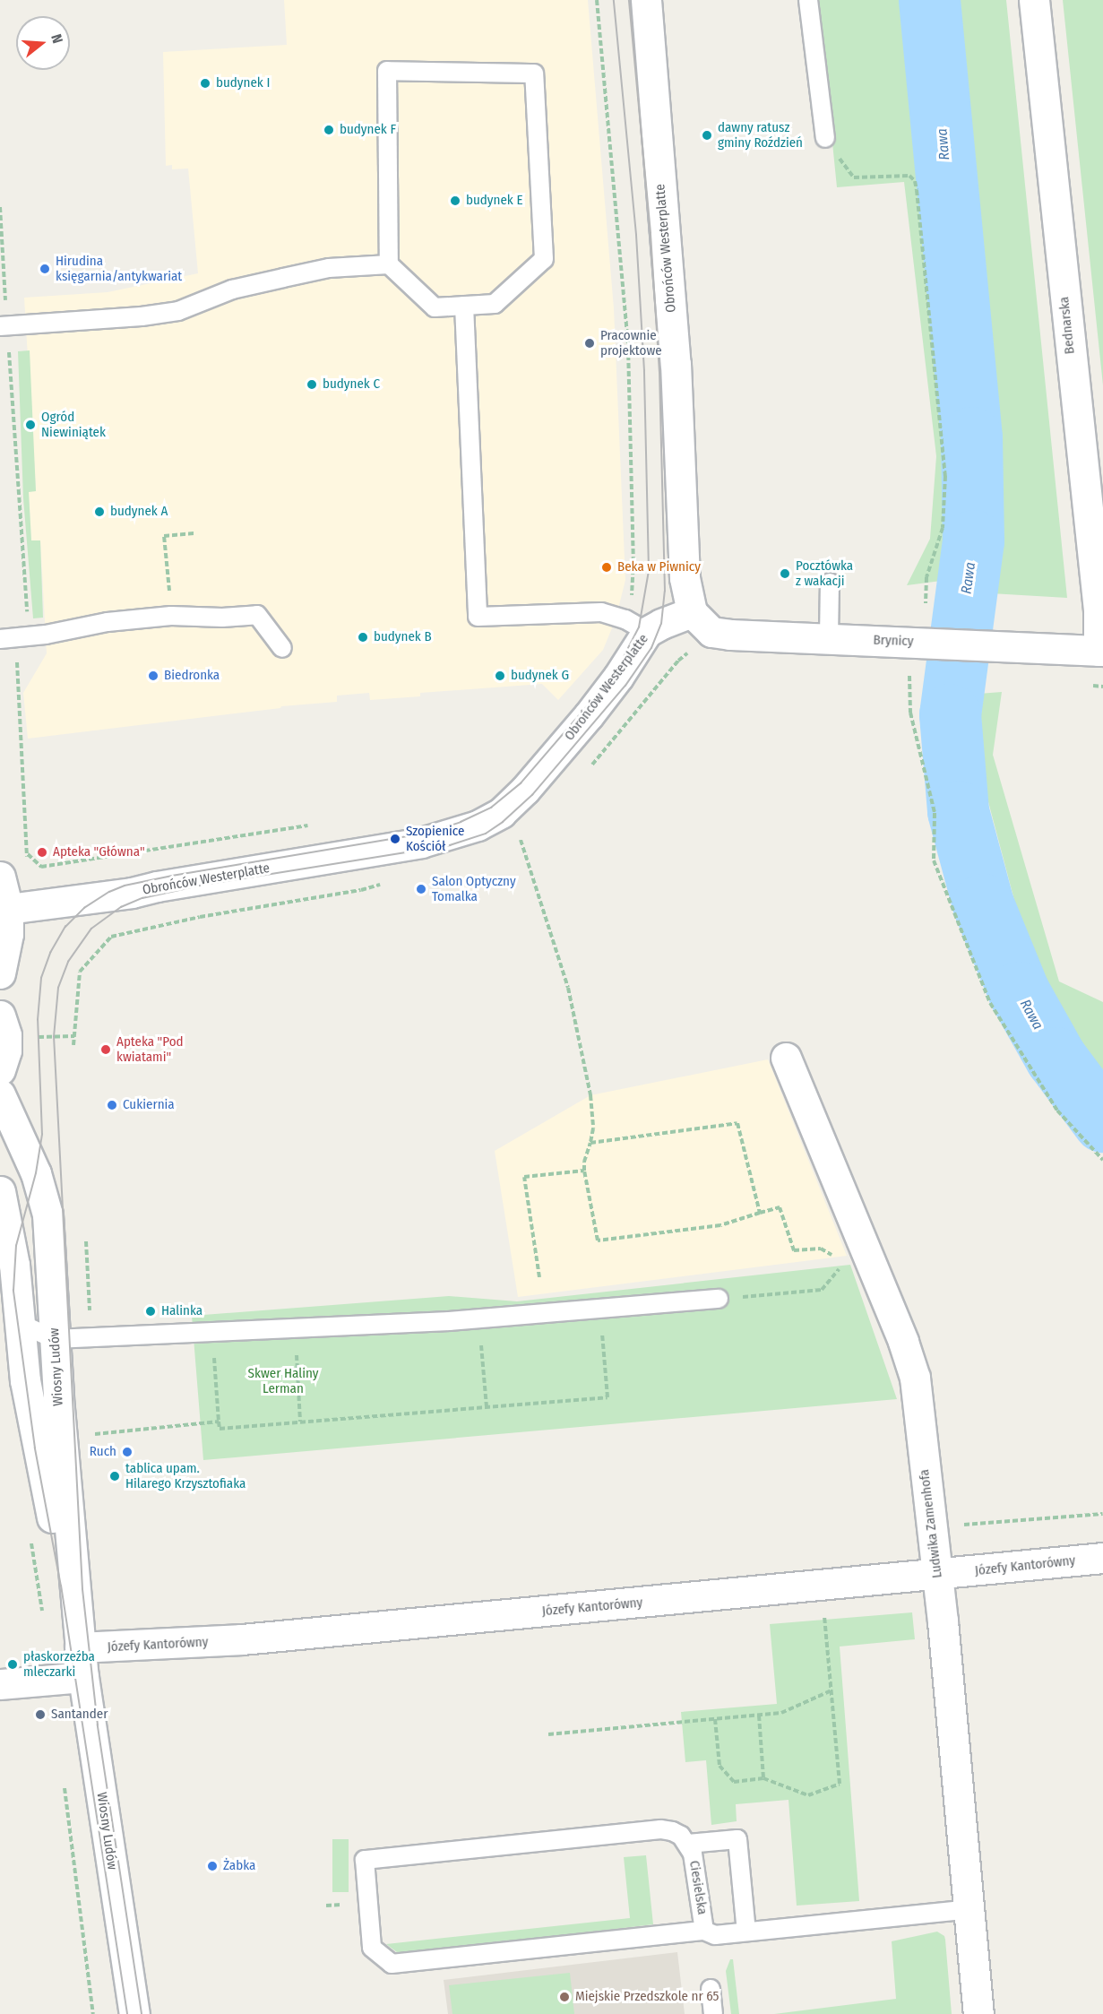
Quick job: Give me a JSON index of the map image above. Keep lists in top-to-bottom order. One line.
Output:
{"streets":{"street":["Obrońców Westerplatte","Bednarska","Brynicy","Wiosny Ludów","Ludwika Zamenhofa","Józefy Kantorówny"],"lane":["Ciesielska"]},"crossings":[["Obrońców Westerplatte","Brynicy"],["Bednarska","Brynicy"],["Wiosny Ludów","Józefy Kantorówny"],["Ludwika Zamenhofa","Józefy Kantorówny"],["Ludwika Zamenhofa","Ciesielska"]],"water":["Rawa"],"parks":["Skwer Haliny Lerman"],"places":["budynek I","budynek F","dawny ratusz gminy Roździeń","budynek E","Hirudina księgarnia/antykwariat","Pracownie projektowe","budynek C","Ogród Niewiniątek","budynek A","Beka w Piwnicy","Pocztówka z wakacji","budynek B","Biedronka","budynek G","Szopienice Kościół","Apteka \"Główna\"","Salon Optyczny Tomalka","Apteka \"Pod kwiatami\"","Cukiernia","Halinka","Ruch","tablica upam. Hilarego Krzysztofiaka","płaskorzeźba mleczarki","Santander","Żabka","Miejskie Przedszkole nr 65"],"north":"right"}
